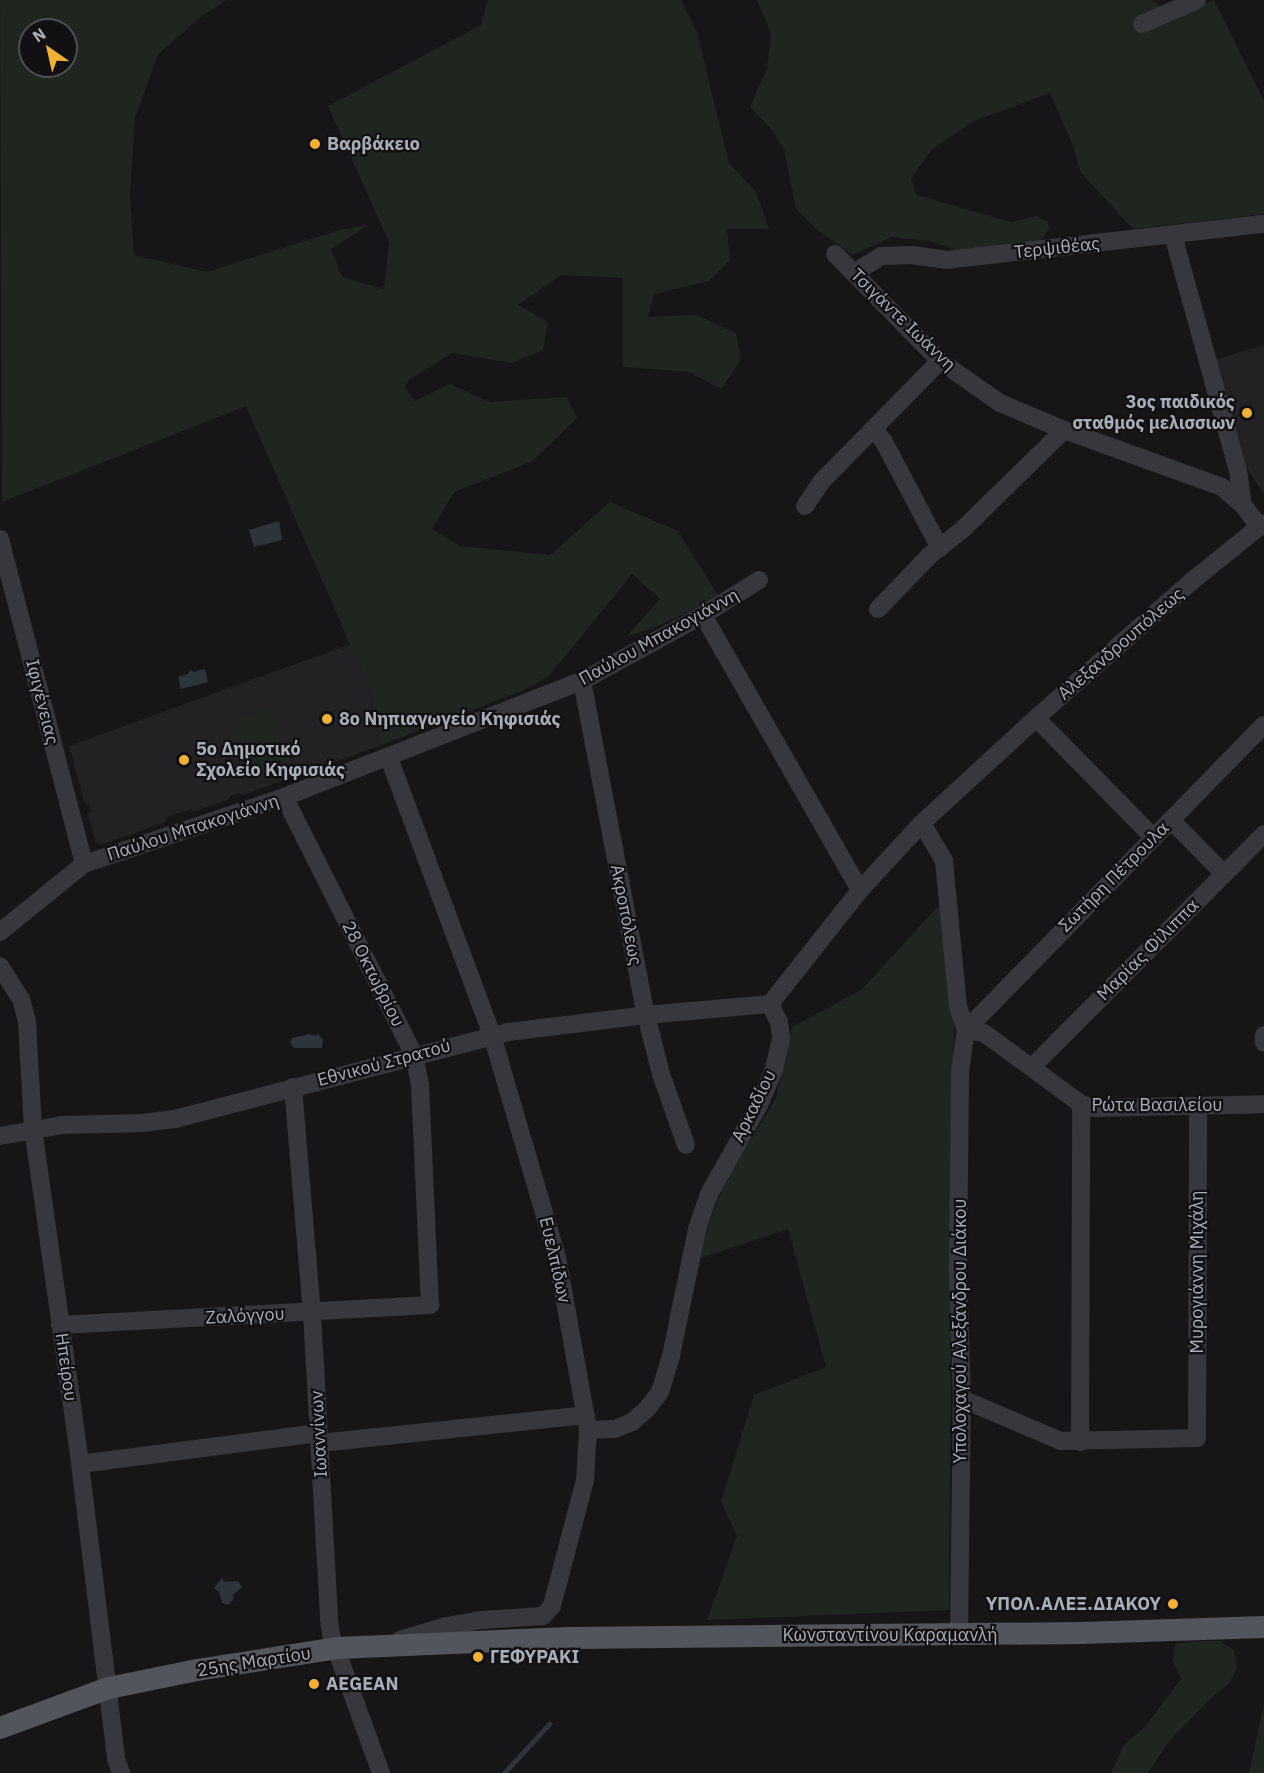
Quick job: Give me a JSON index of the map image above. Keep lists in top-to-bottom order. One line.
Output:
{"streets":{"main road":["Κωνσταντίνου Καραμανλή","25ης Μαρτίου"],"street":["Τερψιθέας","Τσιγάντε Ιωάννη","Παύλου Μπακογιάννη","Αλεξανδρουπόλεως","Ιφιγένειας","Σωτήρη Πέτρουλα","Ακροπόλεως","Μαρίας Φίλιππα","28 Οκτωβρίου","Εθνικού Στρατού","Ρώτα Βασιλείου","Αρκαδίου","Ευελπίδων","Μυρογιάννη Μιχάλη","Ζαλόγγου","Υπολοχαγού Αλεξάνδρου Διάκου","Ηπείρου","Ιωαννίνων"]},"crossings":[["Τερψιθέας","Τσιγάντε Ιωάννη"],["Τσιγάντε Ιωάννη","Αλεξανδρουπόλεως"],["Παύλου Μπακογιάννη","Ιφιγένειας"],["Παύλου Μπακογιάννη","Ακροπόλεως"],["Παύλου Μπακογιάννη","28 Οκτωβρίου"],["Παύλου Μπακογιάννη","Ευελπίδων"],["Σωτήρη Πέτρουλα","Ρώτα Βασιλείου"],["Σωτήρη Πέτρουλα","Υπολοχαγού Αλεξάνδρου Διάκου"],["Ακροπόλεως","Εθνικού Στρατού"],["Μαρίας Φίλιππα","Ρώτα Βασιλείου"],["28 Οκτωβρίου","Εθνικού Στρατού"],["28 Οκτωβρίου","Ζαλόγγου"],["Εθνικού Στρατού","Αρκαδίου"],["Εθνικού Στρατού","Ευελπίδων"],["Εθνικού Στρατού","Ηπείρου"],["Εθνικού Στρατού","Ιωαννίνων"],["Ρώτα Βασιλείου","Μυρογιάννη Μιχάλη"],["Ρώτα Βασιλείου","Υπολοχαγού Αλεξάνδρου Διάκου"],["Αρκαδίου","Ευελπίδων"],["Αρκαδίου","Ηπείρου"],["Αρκαδίου","Ιωαννίνων"],["Ευελπίδων","25ης Μαρτίου"],["Ζαλόγγου","Ηπείρου"],["Ζαλόγγου","Ιωαννίνων"],["Υπολοχαγού Αλεξάνδρου Διάκου","Κωνσταντίνου Καραμανλή"],["Ηπείρου","25ης Μαρτίου"],["Ιωαννίνων","25ης Μαρτίου"],["Κωνσταντίνου Καραμανλή","25ης Μαρτίου"]],"places":["Βαρβάκειο","3ος παιδικός σταθμός μελισσιων","8ο Νηπιαγωγείο Κηφισιάς","5ο Δημοτικό Σχολείο Κηφισιάς","ΥΠΟΛ.ΑΛΕΞ.ΔΙΑΚΟΥ","ΓΕΦΥΡΑΚΙ","AEGEAN"],"north":"top left"}
